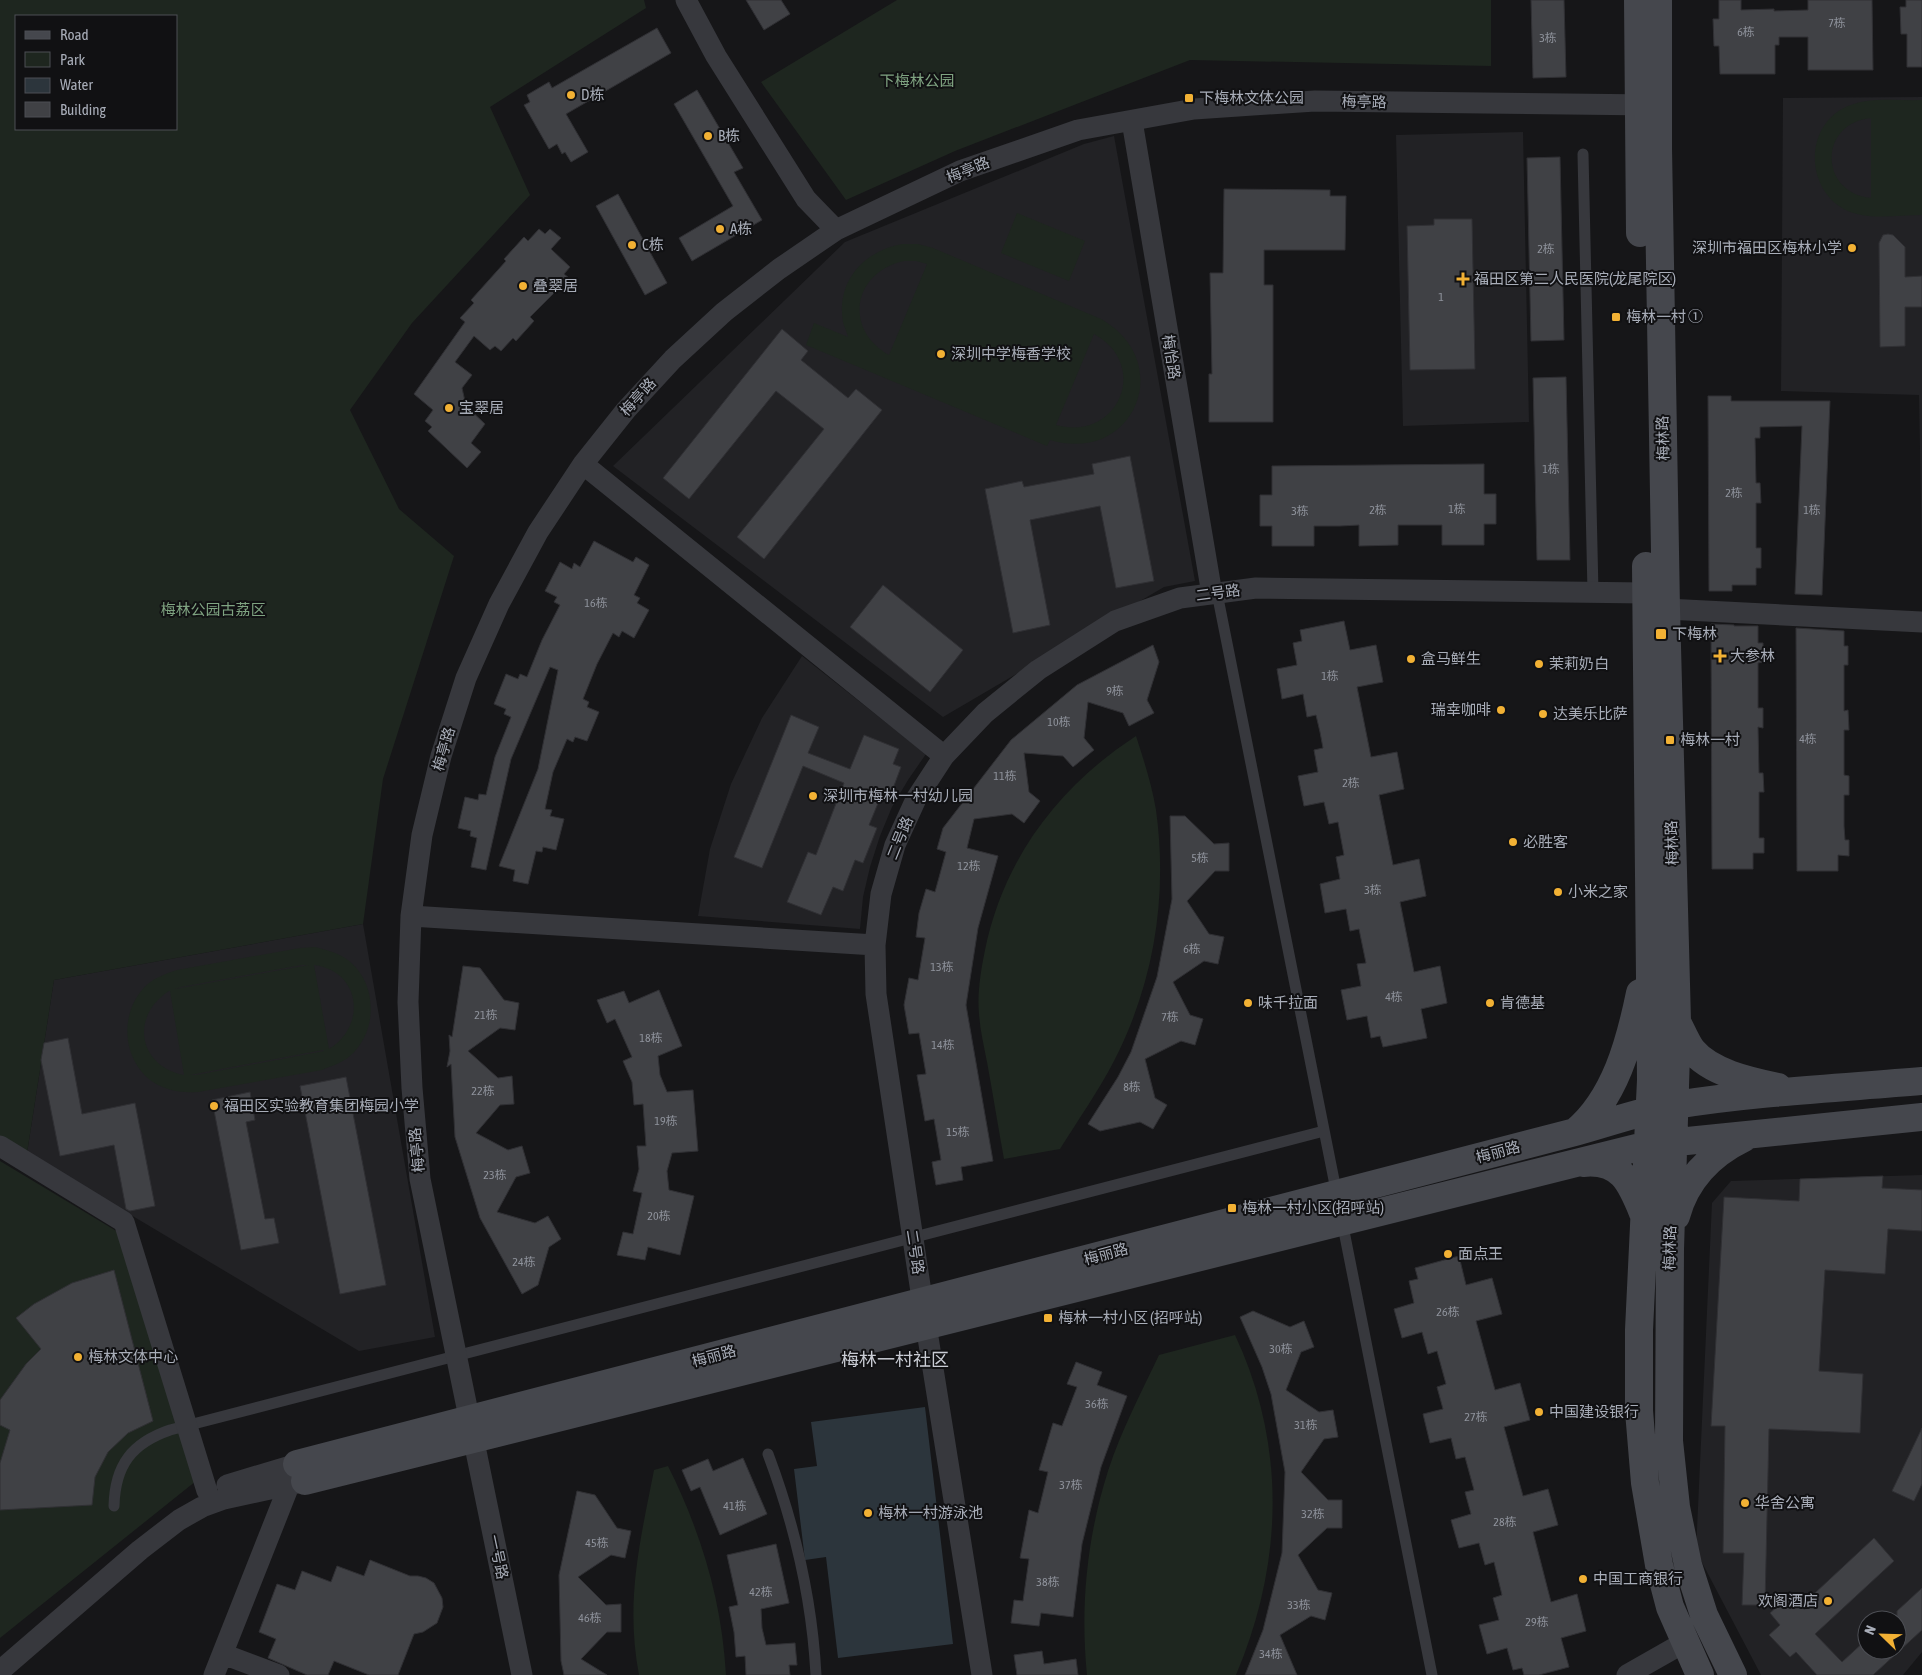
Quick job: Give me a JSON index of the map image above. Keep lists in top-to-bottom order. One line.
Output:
{"streets":{"main road":["梅林路","梅丽路"],"street":["梅亭路","梅怡路","二号路","一号路"]},"crossings":[["梅亭路","梅怡路"],["梅亭路","梅林路"],["梅亭路","梅丽路"],["梅亭路","一号路"],["梅怡路","二号路"],["梅林路","二号路"],["梅林路","梅丽路"],["二号路","梅丽路"],["梅丽路","一号路"]],"districts":["梅林一村社区"],"parks":["下梅林公园","梅林公园古荔区"],"places":{"other":["D栋","B栋","A栋","C栋","深圳市福田区梅林小学","叠翠居","深圳中学梅香学校","宝翠居","盒马鲜生","茉莉奶白","瑞幸咖啡","达美乐比萨","深圳市梅林一村幼儿园","必胜客","小米之家","味千拉面","肯德基","福田区实验教育集团梅园小学","面点王","梅林文体中心","中国建设银行","华舍公寓","梅林一村游泳池","中国工商银行","欢阁酒店"],"transit":["下梅林文体公园","梅林一村 ①","下梅林","梅林一村","梅林一村小区(招呼站)","梅林一村小区 (招呼站)"],"health":["福田区第二人民医院(龙尾院区)","大参林"]},"house_numbers":["7栋","6栋","3栋","2栋","1","1栋","2栋","1栋","2栋","1栋","3栋","16栋","1栋","9栋","10栋","4栋","11栋","2栋","5栋","12栋","3栋","6栋","13栋","4栋","21栋","7栋","18栋","14栋","8栋","22栋","19栋","15栋","23栋","20栋","24栋","26栋","30栋","36栋","27栋","31栋","37栋","41栋","32栋","28栋","45栋","38栋","42栋","33栋","46栋","29栋","34栋"],"legend":["Road","Park","Water","Building"],"north":"top left"}
